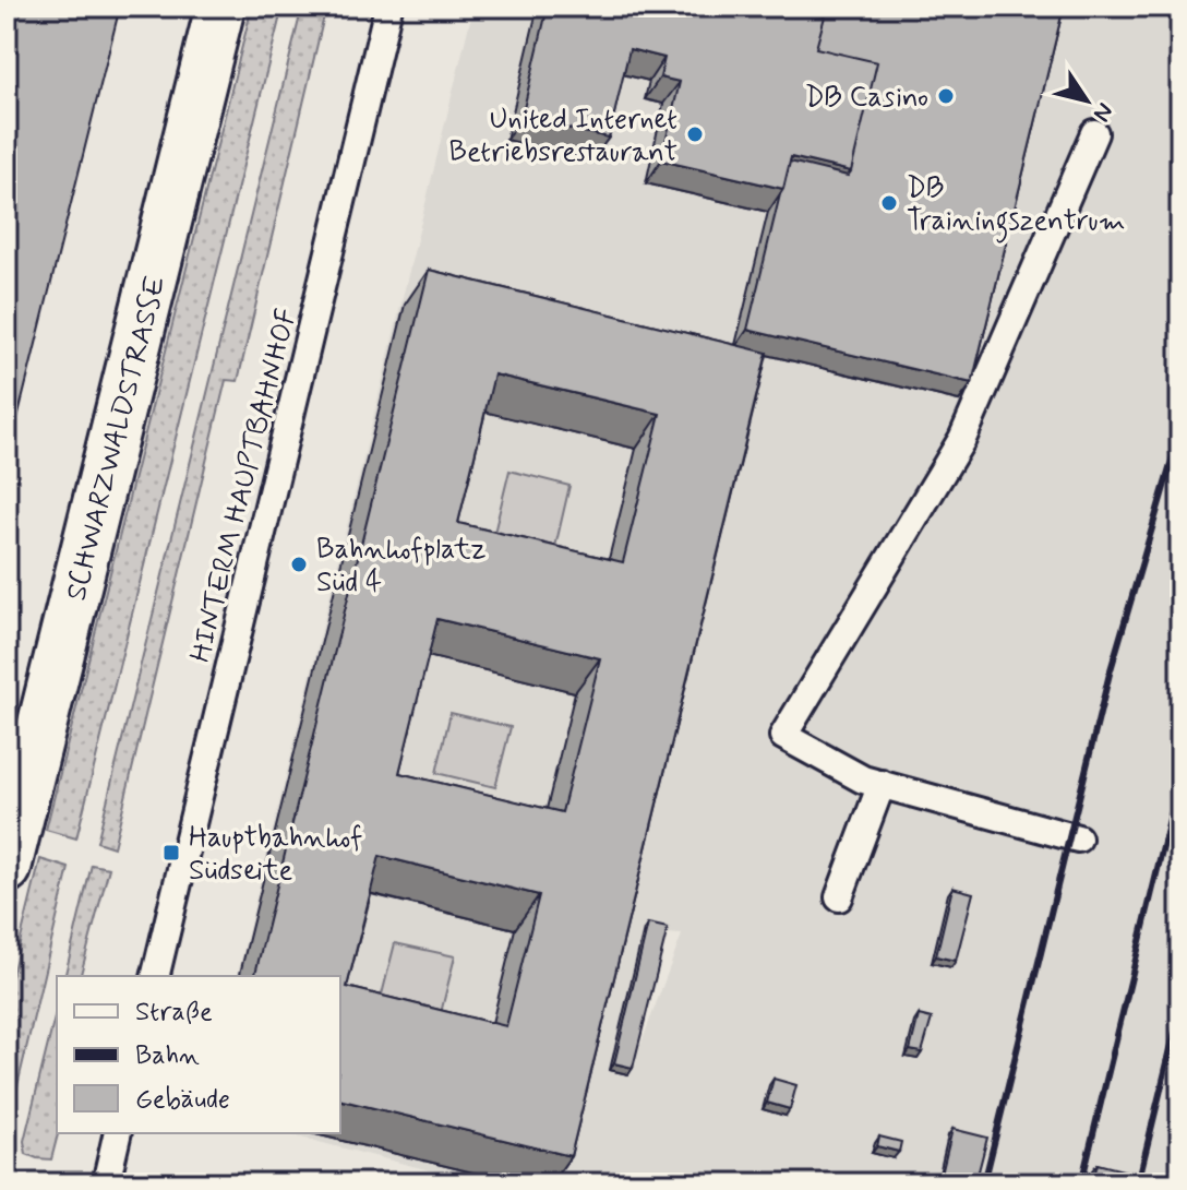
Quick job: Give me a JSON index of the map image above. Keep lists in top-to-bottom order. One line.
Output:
{"streets":{"main road":["SCHWARZWALDSTRASSE"],"lane":["HINTERM HAUPTBAHNHOF"]},"places":{"other":["DB Casino","United Internet Betriebsrestaurant","DB Trainingszentrum","Bahnhofplatz Süd 4"],"transit":["Hauptbahnhof Südseite"]},"legend":["Straße","Bahn","Gebäude"],"north":"bottom right"}
